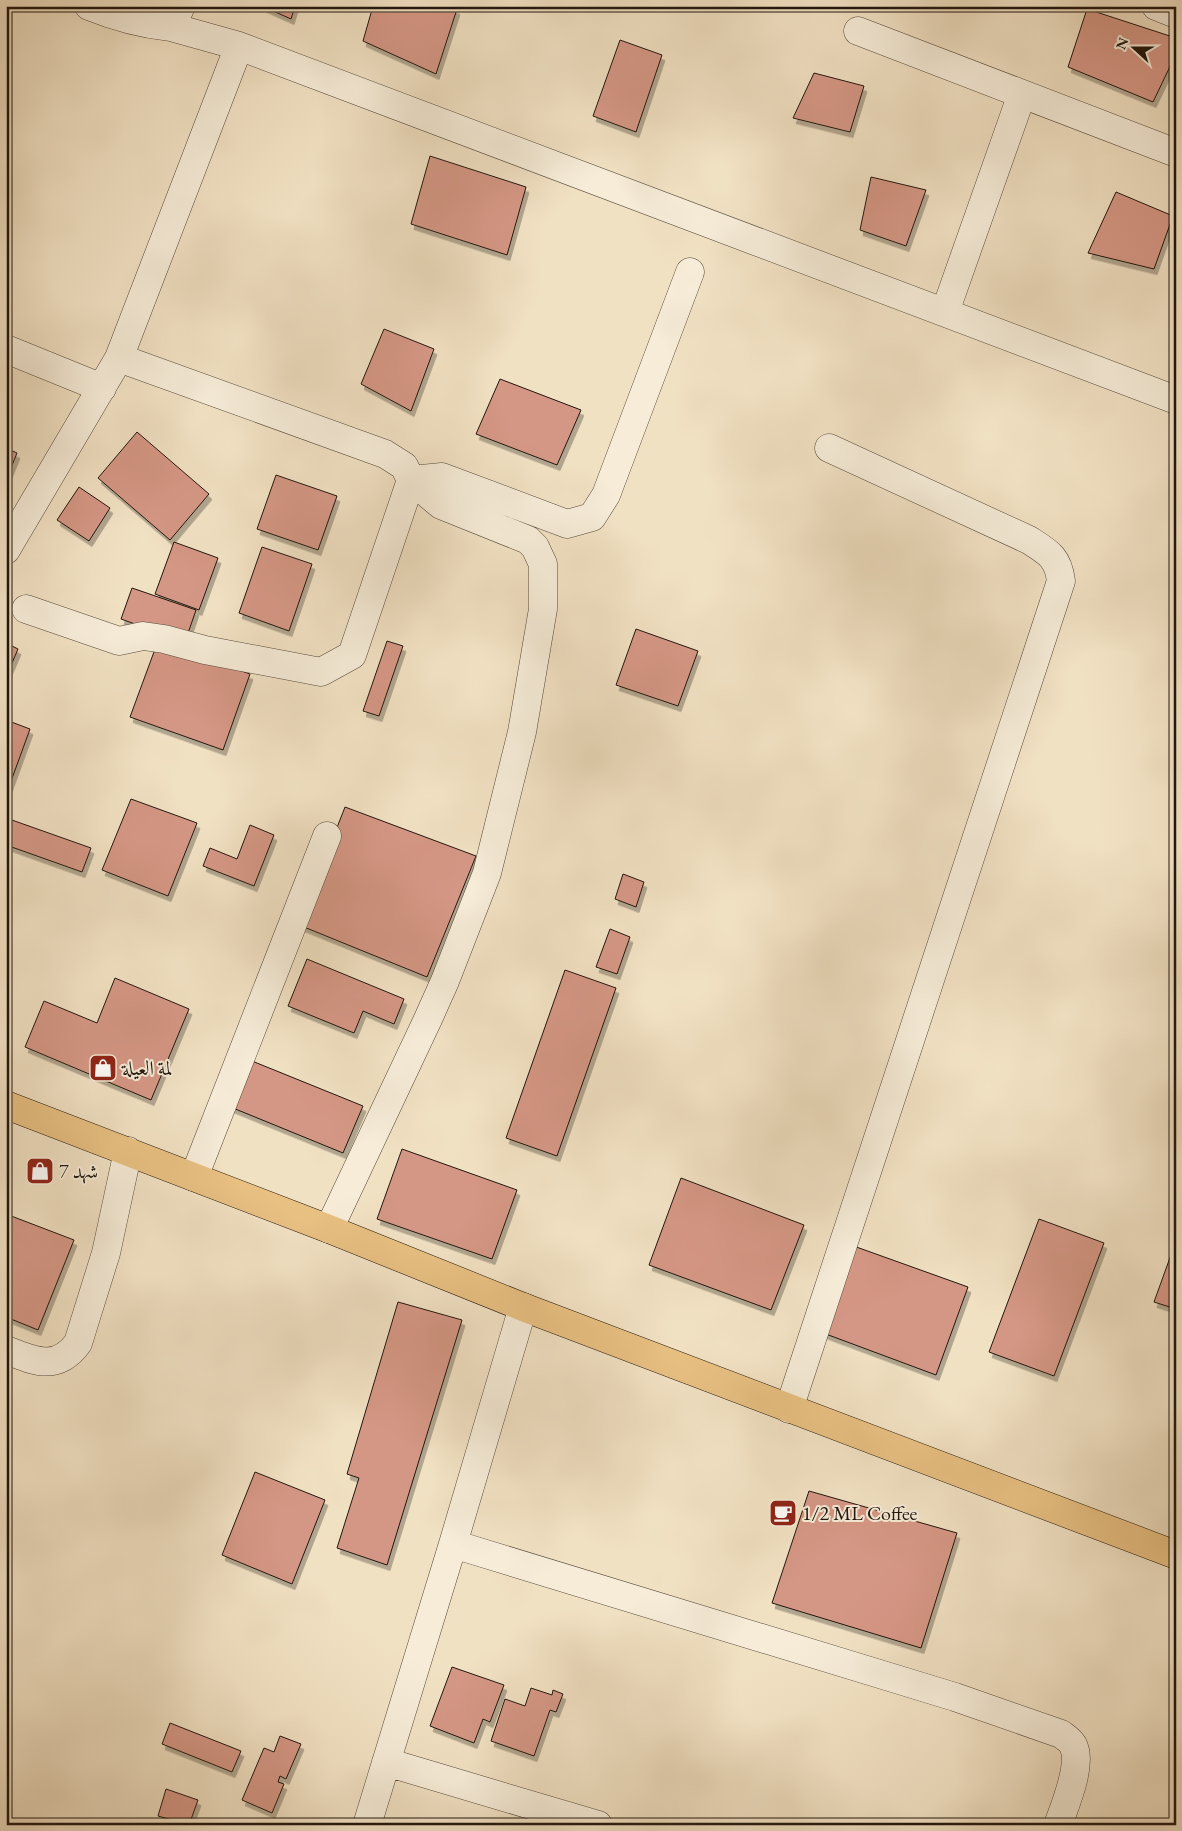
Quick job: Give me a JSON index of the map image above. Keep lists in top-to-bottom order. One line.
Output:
{"places":{"shop":["لمة العيلة","شهد 7"],"cafe":["1/2 ML Coffee"]},"north":"left"}
